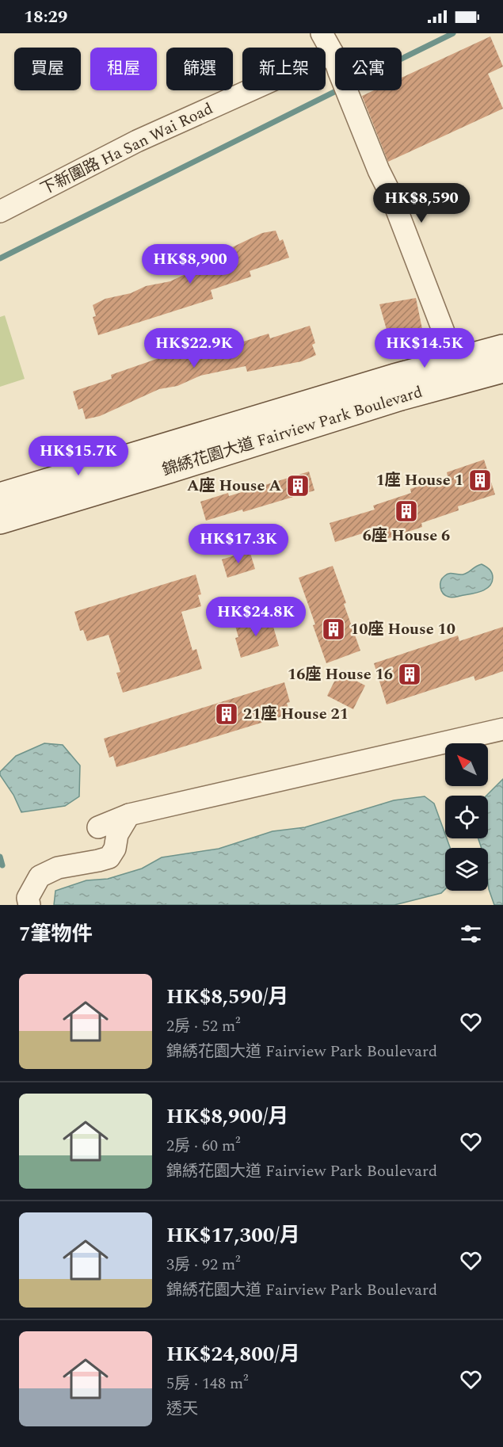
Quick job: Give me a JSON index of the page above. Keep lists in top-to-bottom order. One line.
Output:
{"streets":{"street":["下新圍路 Ha San Wai Road","錦綉花園大道 Fairview Park Boulevard"]},"places":{"building":["1座 House 1","A座 House A","6座 House 6","10座 House 10","16座 House 16","21座 House 21"]},"north":"top left","page":{"status":"18:29","chip":["買屋","租屋","篩選","新上架","公寓"],"price":["HK$8,590","HK$8,900","HK$22.9K","HK$14.5K","HK$15.7K","HK$17.3K","HK$24.8K"],"heading":"7筆物件","list":[{"name":"HK$8,590/月","note":"2房 · 52 m² · 錦綉花園大道 Fairview Park Boulevard"},{"name":"HK$8,900/月","note":"2房 · 60 m² · 錦綉花園大道 Fairview Park Boulevard"},{"name":"HK$17,300/月","note":"3房 · 92 m² · 錦綉花園大道 Fairview Park Boulevard"},{"name":"HK$24,800/月","note":"5房 · 148 m² · 透天"}]}}
